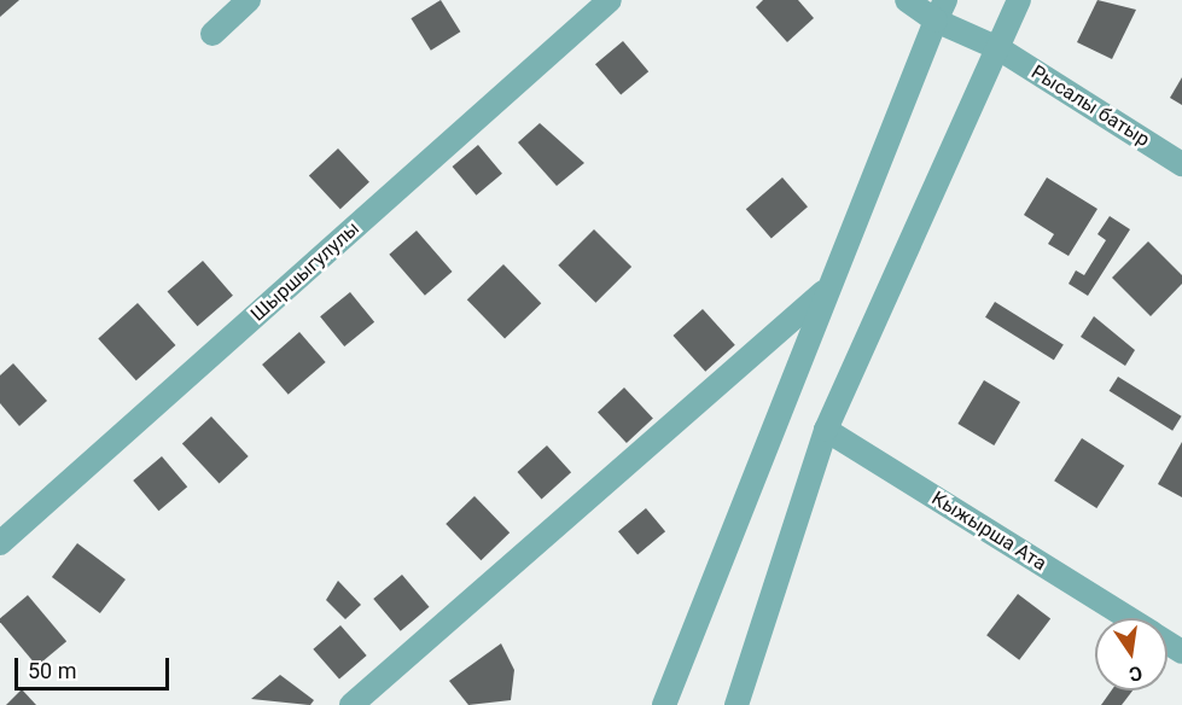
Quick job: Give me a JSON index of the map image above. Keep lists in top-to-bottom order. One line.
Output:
{"streets":{"street":["Рысалы батыр","Шыршыгулулы","Кыжырша Ата"]},"scale_bar":"50 m","north":"bottom"}
